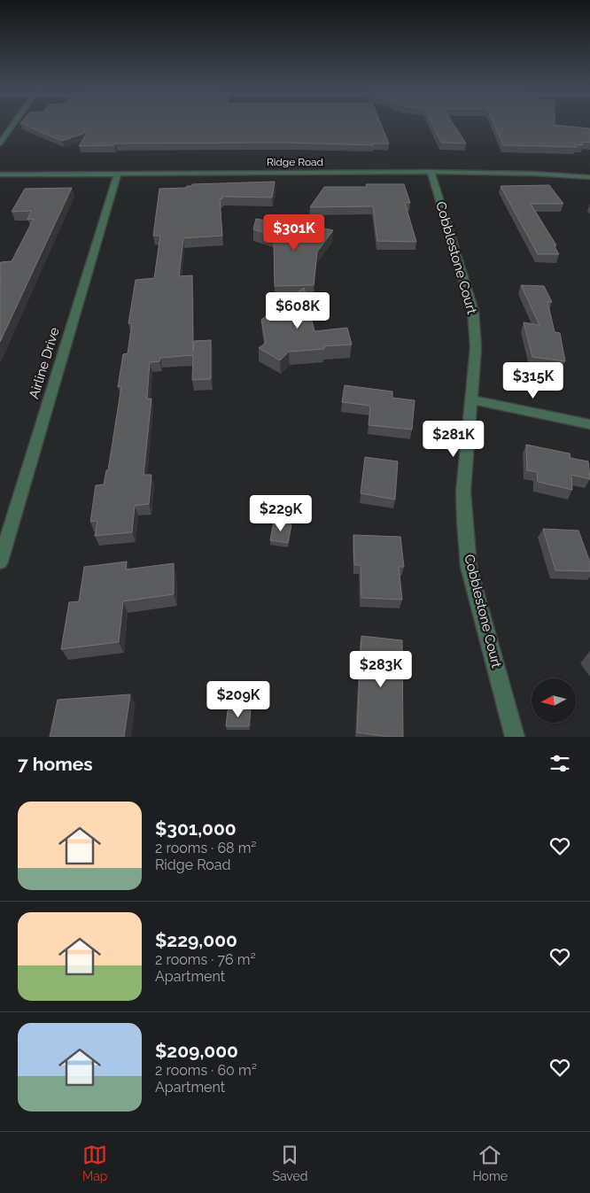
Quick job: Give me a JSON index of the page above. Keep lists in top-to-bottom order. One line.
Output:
{"streets":{"street":["Ridge Road","Cobblestone Court","Airline Drive"]},"crossings":[["Ridge Road","Cobblestone Court"],["Ridge Road","Airline Drive"]],"north":"left","page":{"price":["$301K","$608K","$315K","$281K","$229K","$283K","$209K"],"heading":"7 homes","list":[{"name":"$301,000","note":"2 rooms · 68 m² · Ridge Road"},{"name":"$229,000","note":"2 rooms · 76 m² · Apartment"},{"name":"$209,000","note":"2 rooms · 60 m² · Apartment"}],"tabs":["Map","Saved","Home"]}}
